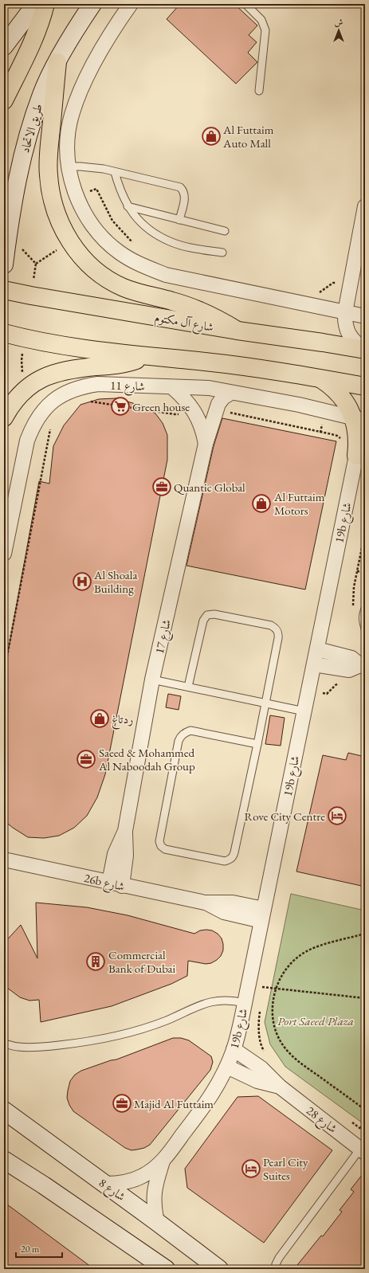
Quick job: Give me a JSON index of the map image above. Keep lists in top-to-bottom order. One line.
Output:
{"streets":{"main road":["شارع آل مكتوم"],"street":["طريق الاتحاد","شارع 11","19b شارع","شارع 17","26b شارع","شارع 28","شارع 8"]},"crossings":[["شارع 11","شارع 17"],["19b شارع","26b شارع"],["19b شارع","شارع 28"],["19b شارع","شارع 8"],["شارع 17","26b شارع"]],"parks":["Port Saeed Plaza"],"places":{"shop":["Al Futtaim Auto Mall","Al Futtaim Motors","ردتاغ"],"supermarket":["Green house"],"office":["Quantic Global","Saeed & Mohammed Al Naboodah Group","Majid Al Futtaim"],"hospital":["Al Shoala Building"],"hotel":["Rove City Centre","Pearl City Suites"],"building":["Commercial Bank of Dubai"]},"scale_bar":"20 m","north":"top"}
